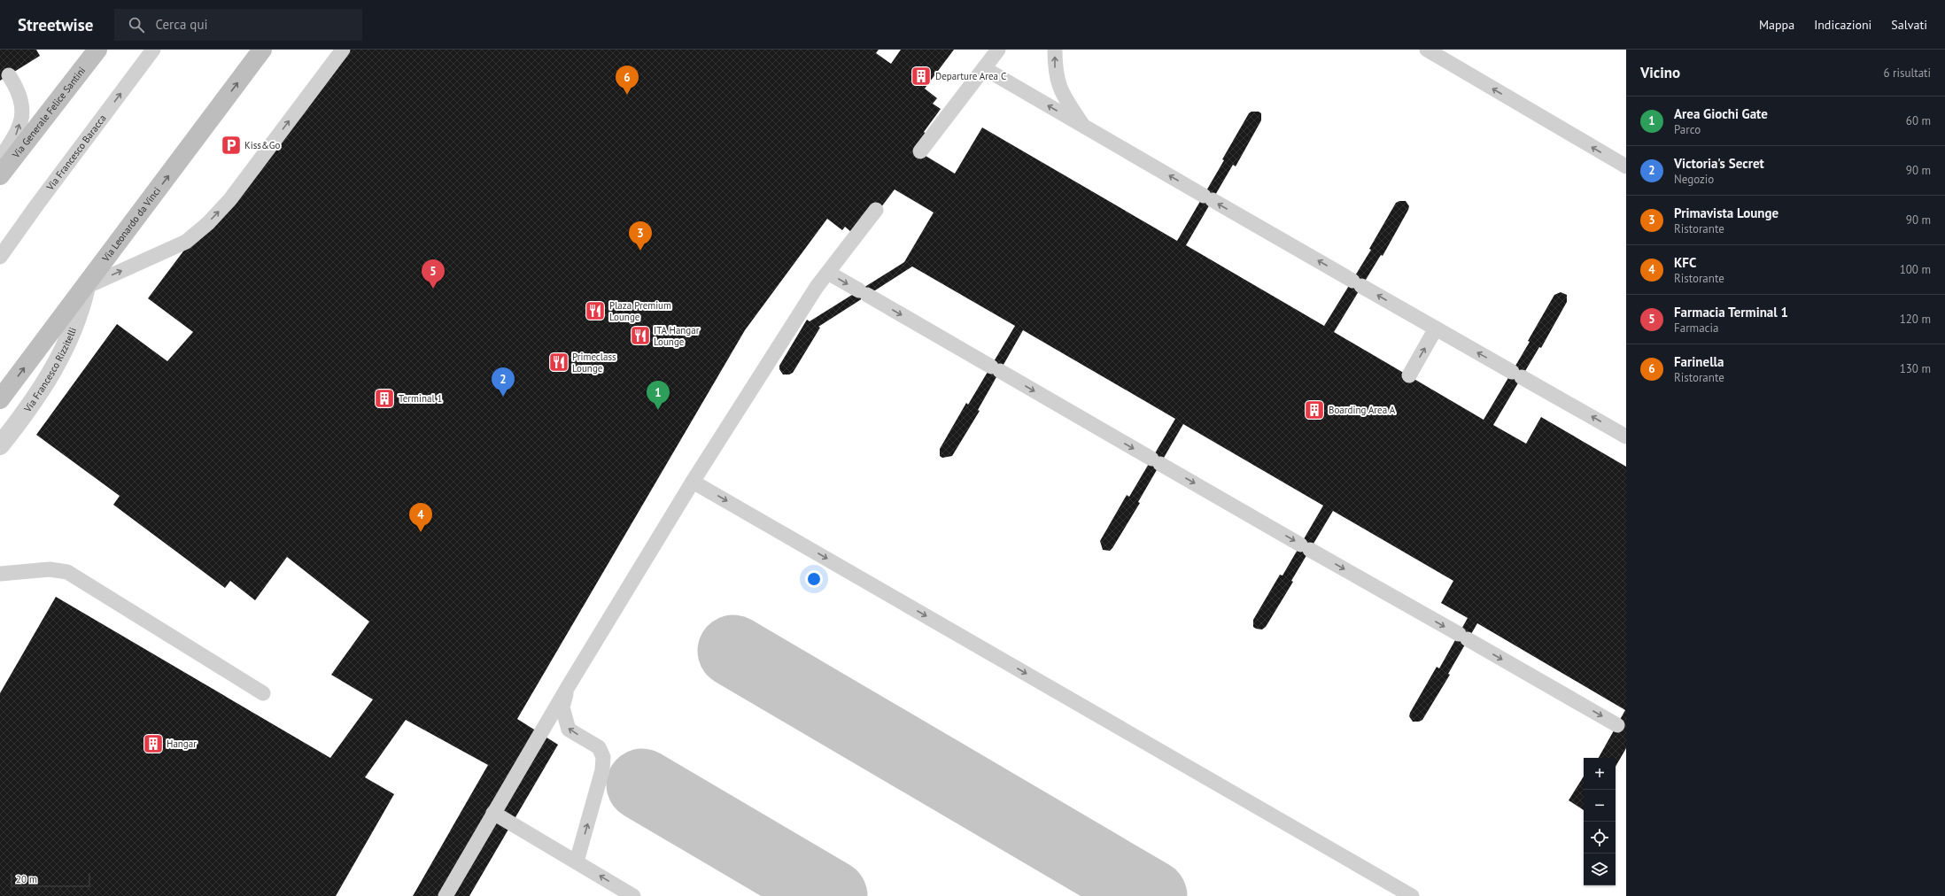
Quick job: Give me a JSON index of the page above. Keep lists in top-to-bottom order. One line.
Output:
{"streets":{"main road":["Via Generale Felice Santini","Via Leonardo da Vinci"],"street":["Via Francesco Rizzitelli"],"lane":["Via Francesco Baracca"]},"crossings":[["Via Leonardo da Vinci","Via Francesco Rizzitelli"]],"one_way":["Via Leonardo da Vinci"],"places":{"building":["Departure Area C","Terminal 1","Boarding Area A","Hangar"],"parking":["Kiss&Go"],"restaurant":["Plaza Premium Lounge","ITA Hangar Lounge","Primeclass Lounge"]},"scale_bar":"20 m","page":{"header":"Streetwise","search":"Cerca qui","nav":["Mappa","Indicazioni","Salvati"],"heading":["Vicino","6 risultati"],"pins":["6","3","5","2","1","4"],"list":[{"mark":"1","name":"Area Giochi Gate","note":"Parco","value":"60 m"},{"mark":"2","name":"Victoria's Secret","note":"Negozio","value":"90 m"},{"mark":"3","name":"Primavista Lounge","note":"Ristorante","value":"90 m"},{"mark":"4","name":"KFC","note":"Ristorante","value":"100 m"},{"mark":"5","name":"Farmacia Terminal 1","note":"Farmacia","value":"120 m"},{"mark":"6","name":"Farinella","note":"Ristorante","value":"130 m"}],"map_buttons":["+","−"],"scale":"20 m"}}
